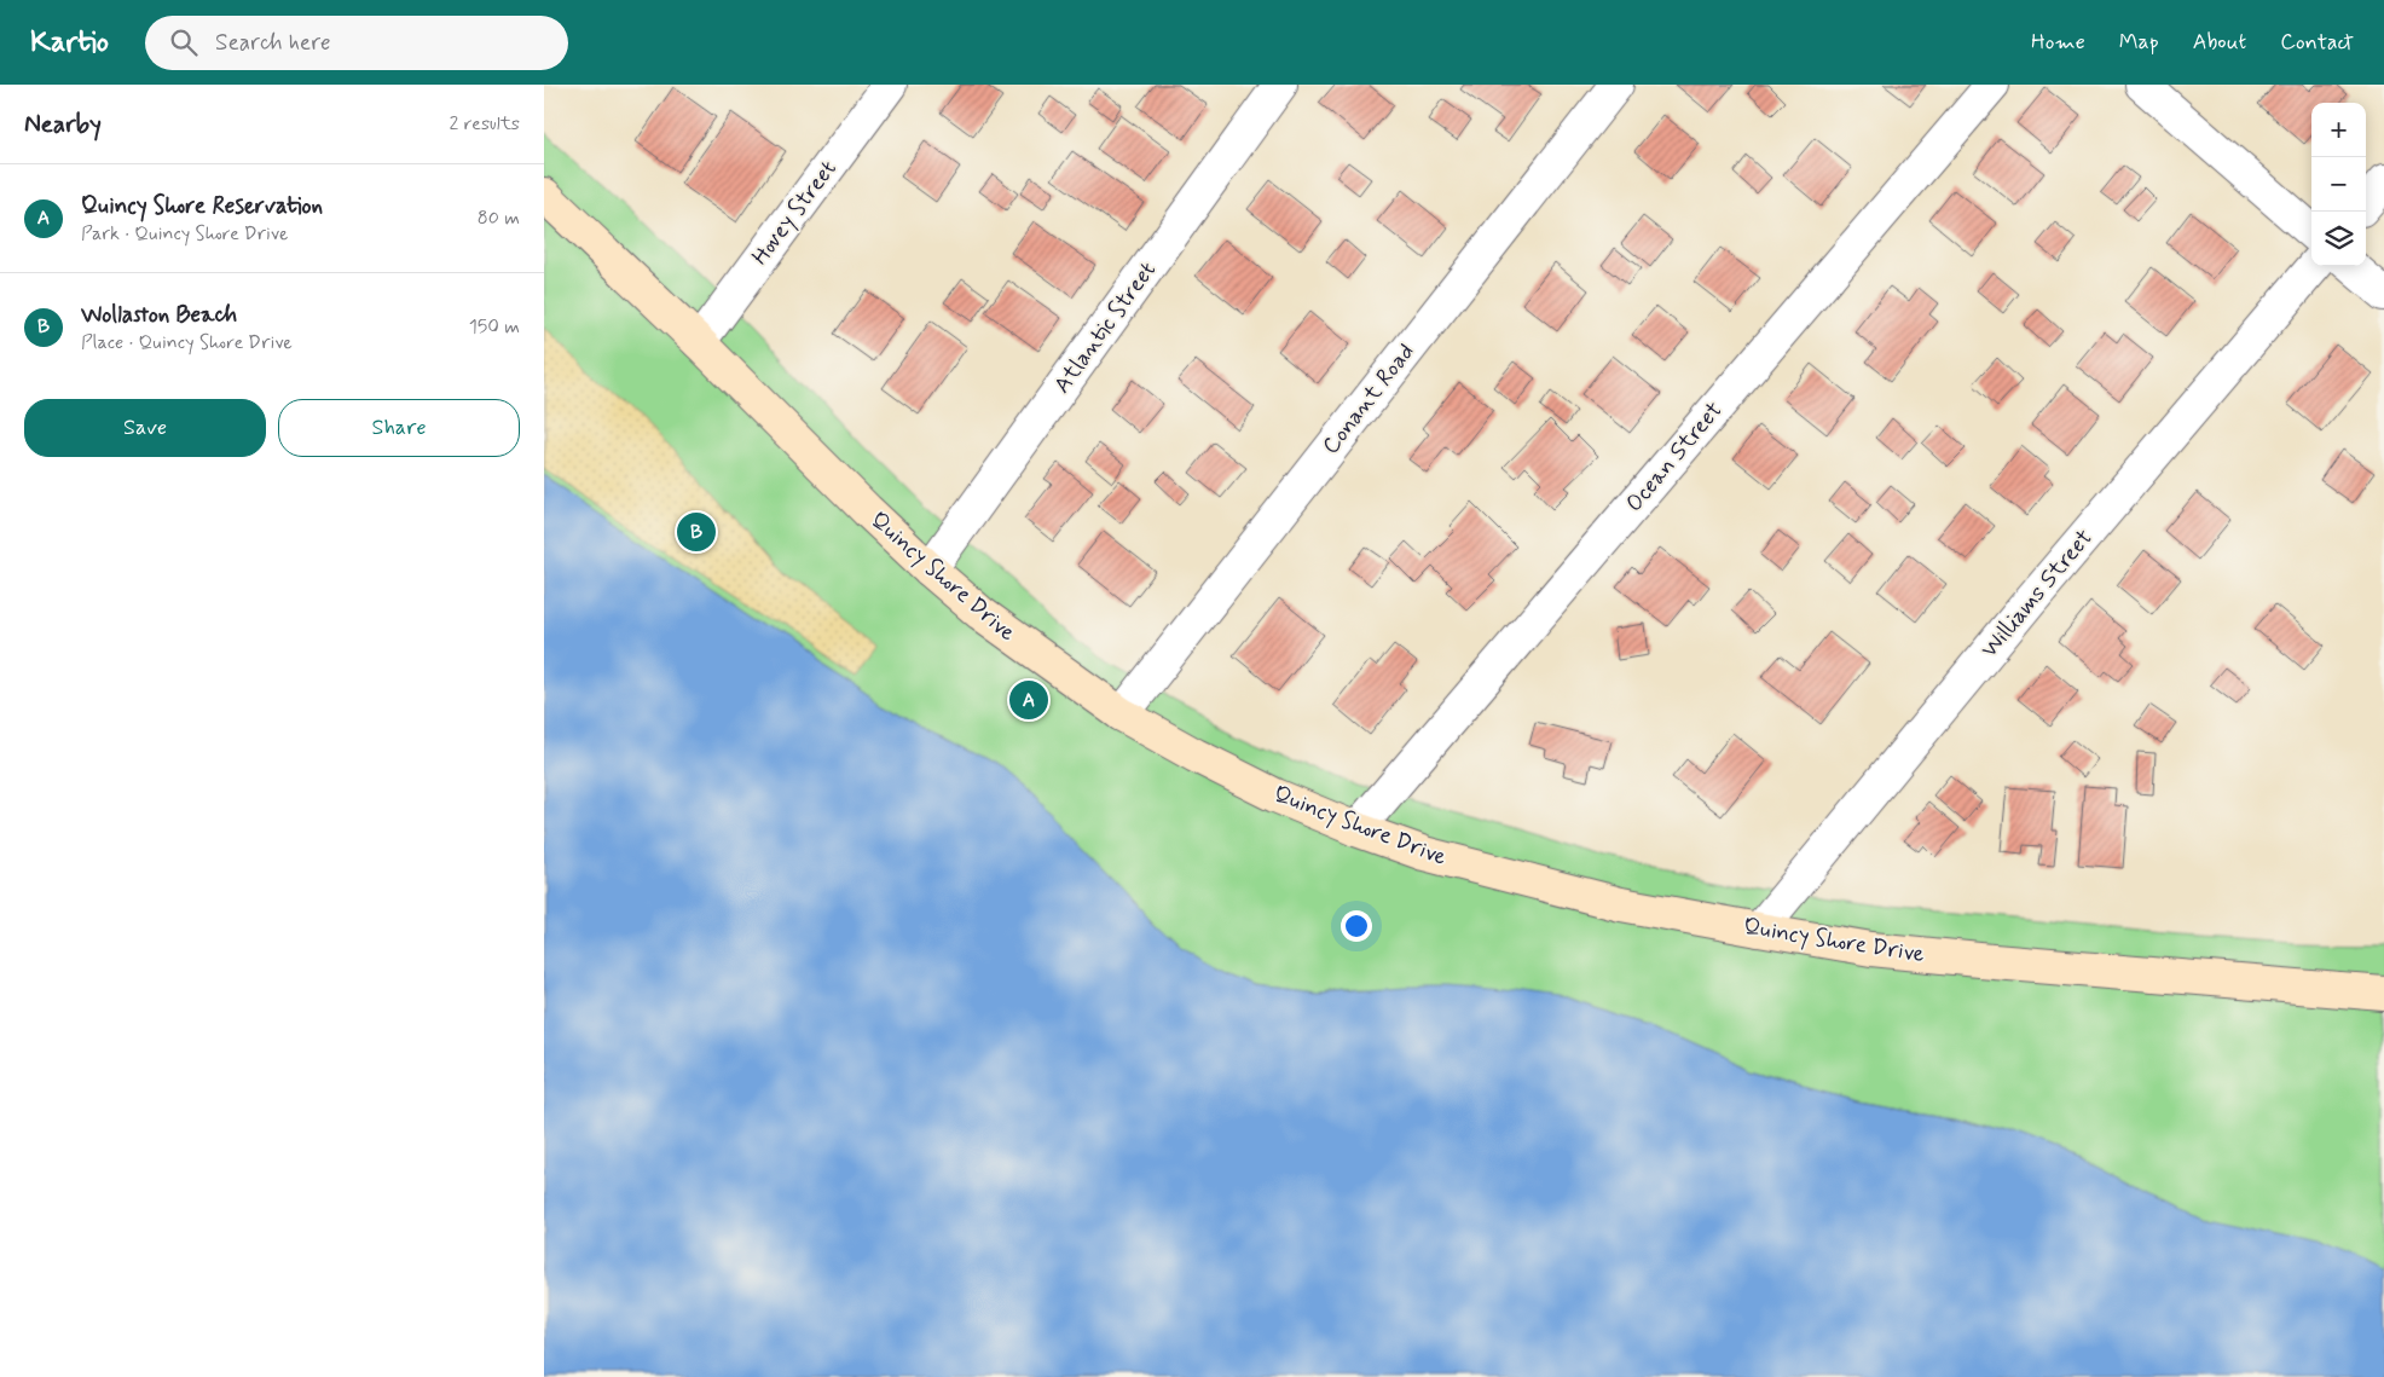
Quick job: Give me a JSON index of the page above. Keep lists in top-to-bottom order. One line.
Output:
{"streets":{"main road":["Quincy Shore Drive"],"street":["Hovey Street","Atlantic Street","Conant Road","Ocean Street","Williams Street"]},"crossings":[["Hovey Street","Quincy Shore Drive"],["Atlantic Street","Quincy Shore Drive"],["Conant Road","Quincy Shore Drive"],["Ocean Street","Quincy Shore Drive"],["Quincy Shore Drive","Williams Street"]],"page":{"header":"Kartio","search":"Search here","nav":["Home","Map","About","Contact"],"heading":["Nearby","2 results"],"map_buttons":["+","−"],"list":[{"mark":"A","name":"Quincy Shore Reservation","note":"Park · Quincy Shore Drive","value":"80 m"},{"mark":"B","name":"Wollaston Beach","note":"Place · Quincy Shore Drive","value":"150 m"}],"buttons":["Save","Share"],"pins":["B","A"]}}
